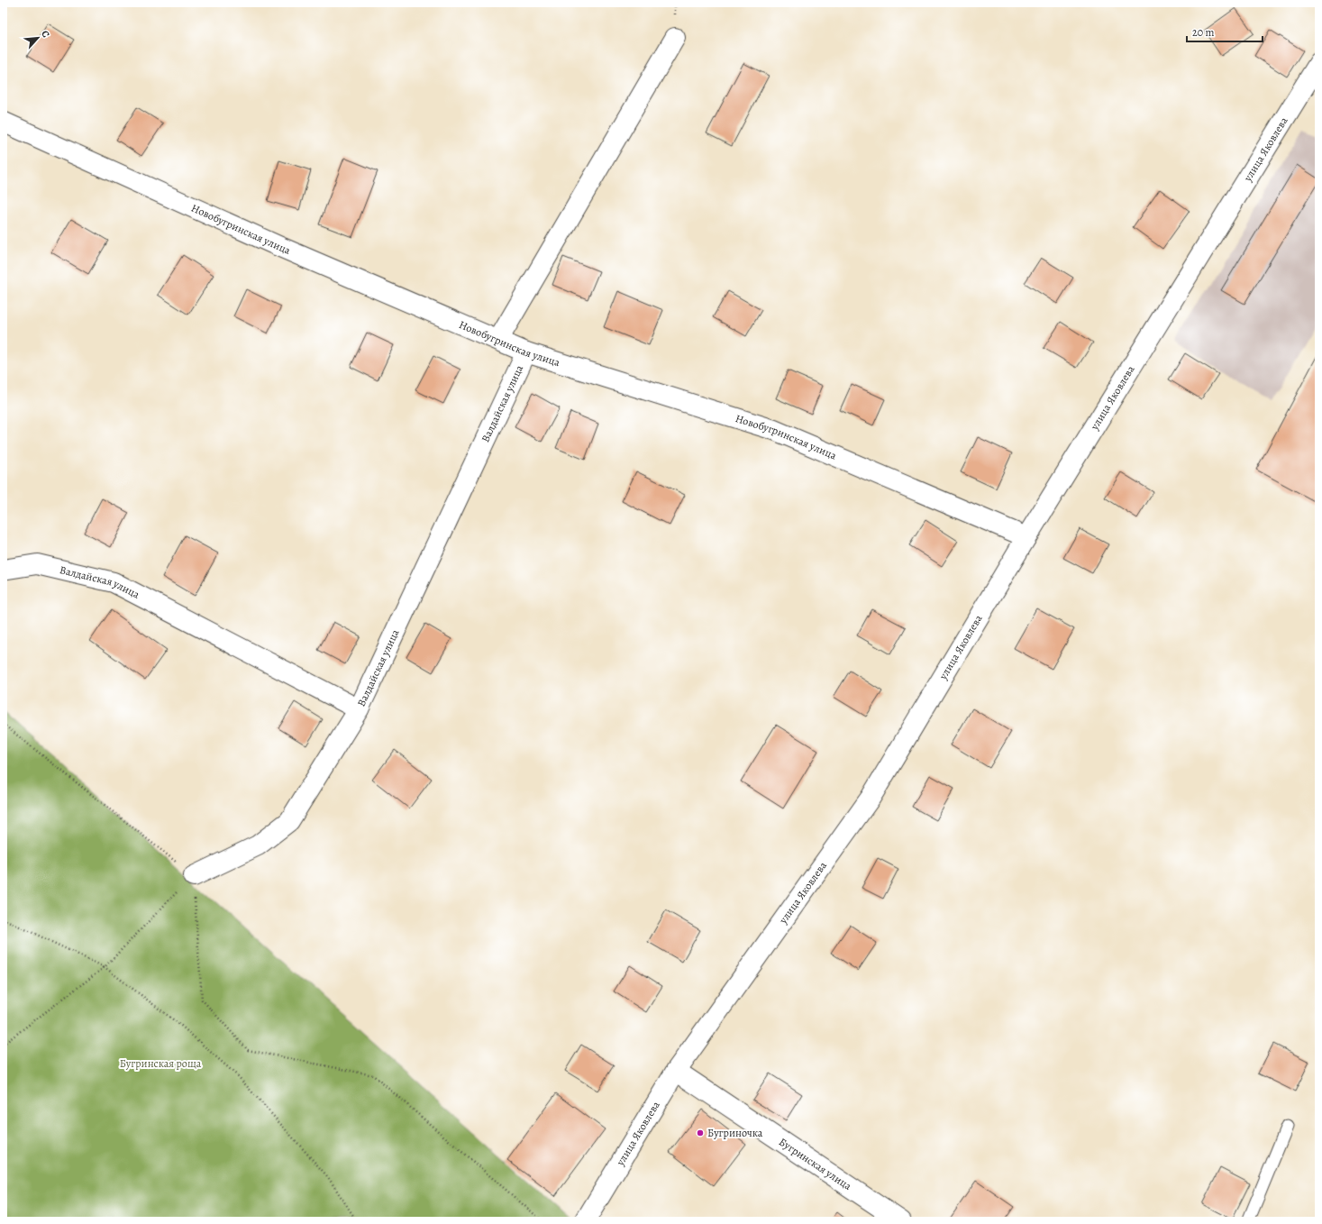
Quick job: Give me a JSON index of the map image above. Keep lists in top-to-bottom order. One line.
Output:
{"streets":{"street":["улица Яковлева","Новобугринская улица","Валдайская улица","Бугринская улица"]},"crossings":[["улица Яковлева","Новобугринская улица"],["улица Яковлева","Бугринская улица"],["Новобугринская улица","Валдайская улица"]],"parks":["Бугринская роща"],"places":["Бугриночка"],"scale_bar":"20 m","north":"top right"}
